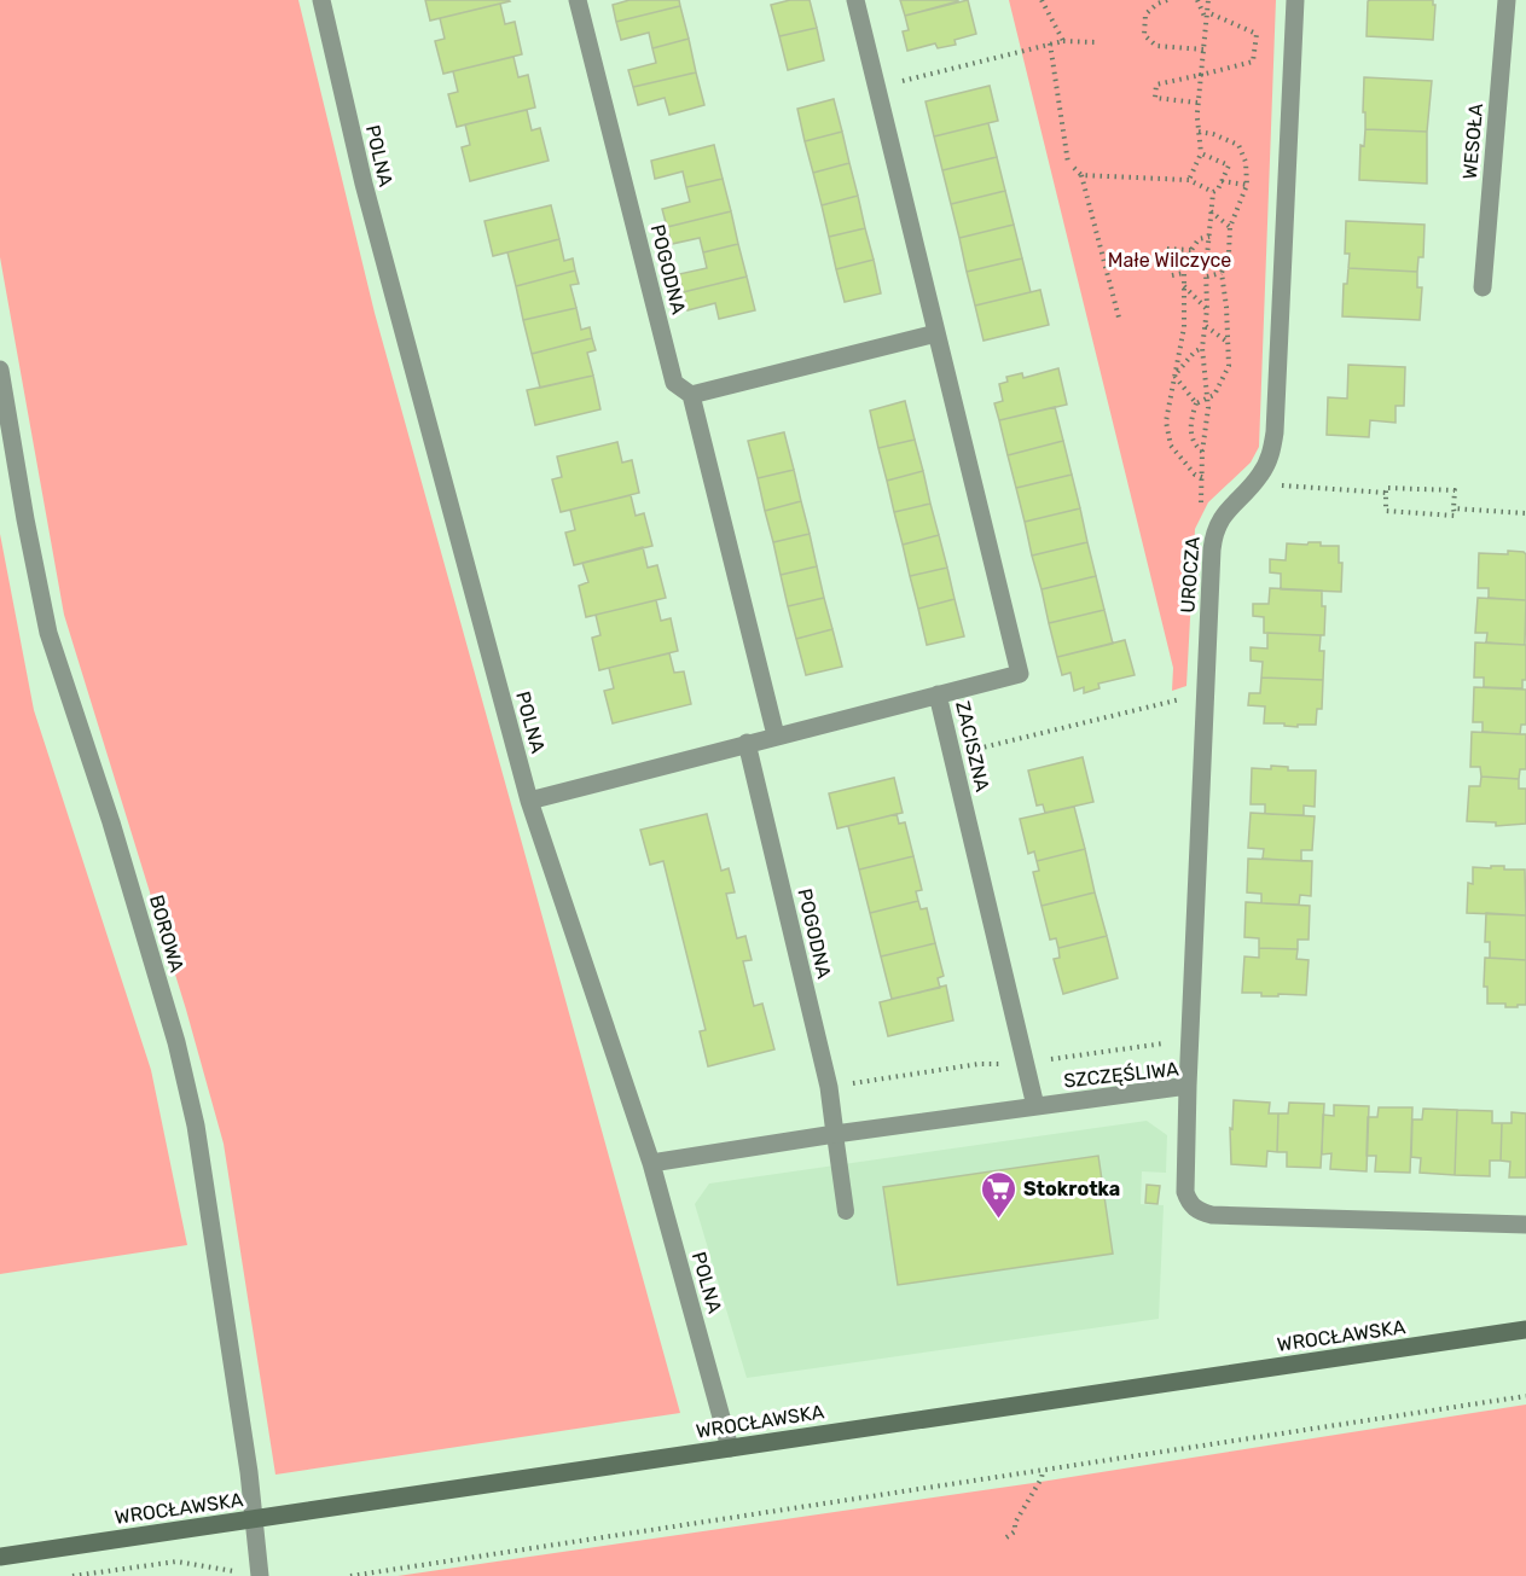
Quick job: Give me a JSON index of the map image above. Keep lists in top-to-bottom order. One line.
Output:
{"streets":{"street":["WESOŁA","POLNA","POGODNA","UROCZA","ZACISZNA","BOROWA","SZCZĘŚLIWA","WROCŁAWSKA"]},"crossings":[["POLNA","SZCZĘŚLIWA"],["POLNA","WROCŁAWSKA"],["POGODNA","SZCZĘŚLIWA"],["UROCZA","SZCZĘŚLIWA"],["ZACISZNA","SZCZĘŚLIWA"],["BOROWA","WROCŁAWSKA"]],"parks":["Małe Wilczyce"],"places":{"supermarket":["Stokrotka"]}}
